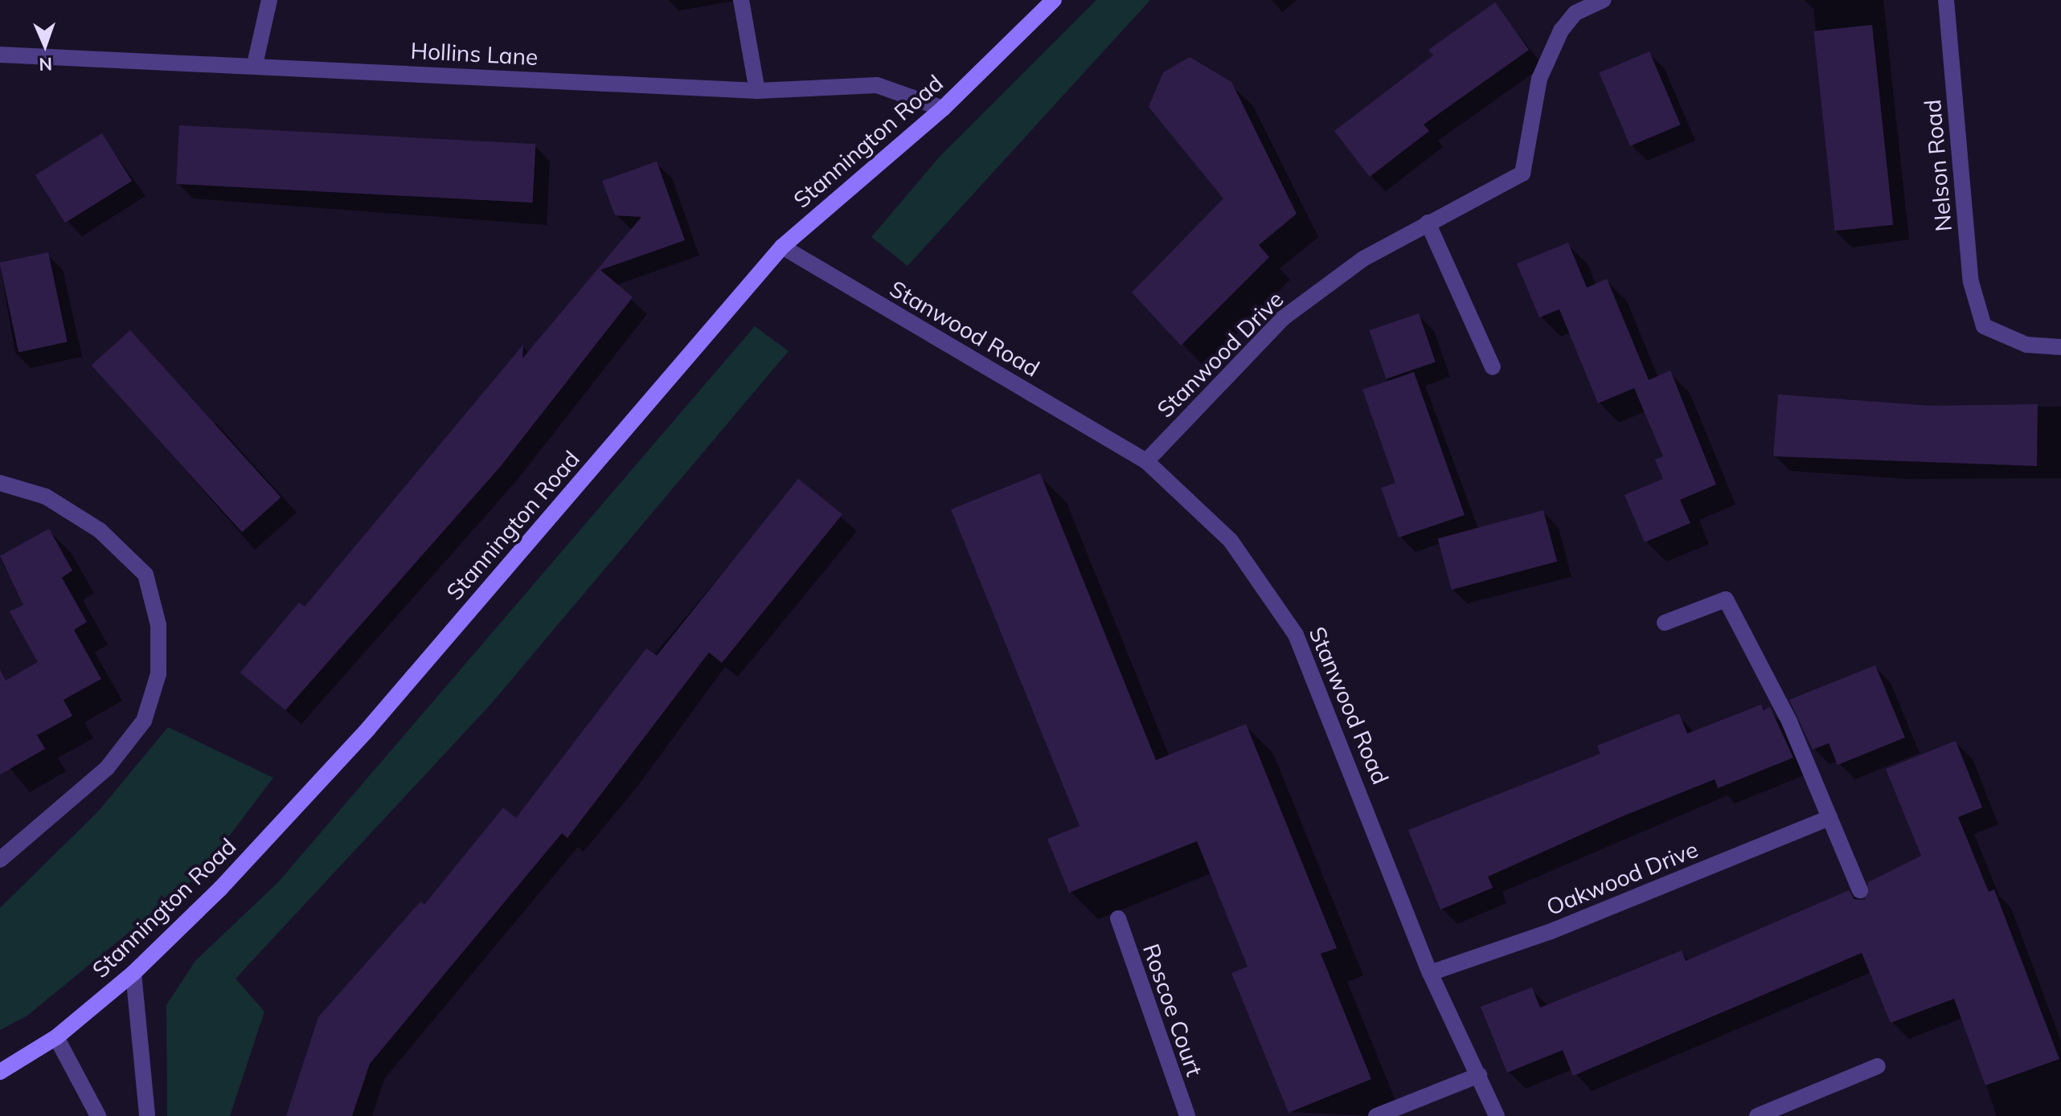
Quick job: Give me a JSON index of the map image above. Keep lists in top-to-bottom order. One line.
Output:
{"streets":{"main road":["Stannington Road"],"street":["Hollins Lane","Nelson Road","Stanwood Road","Stanwood Drive","Oakwood Drive","Roscoe Court"]},"crossings":[["Hollins Lane","Stannington Road"],["Stannington Road","Stanwood Road"],["Stanwood Road","Stanwood Drive"],["Stanwood Road","Oakwood Drive"]],"north":"bottom"}
